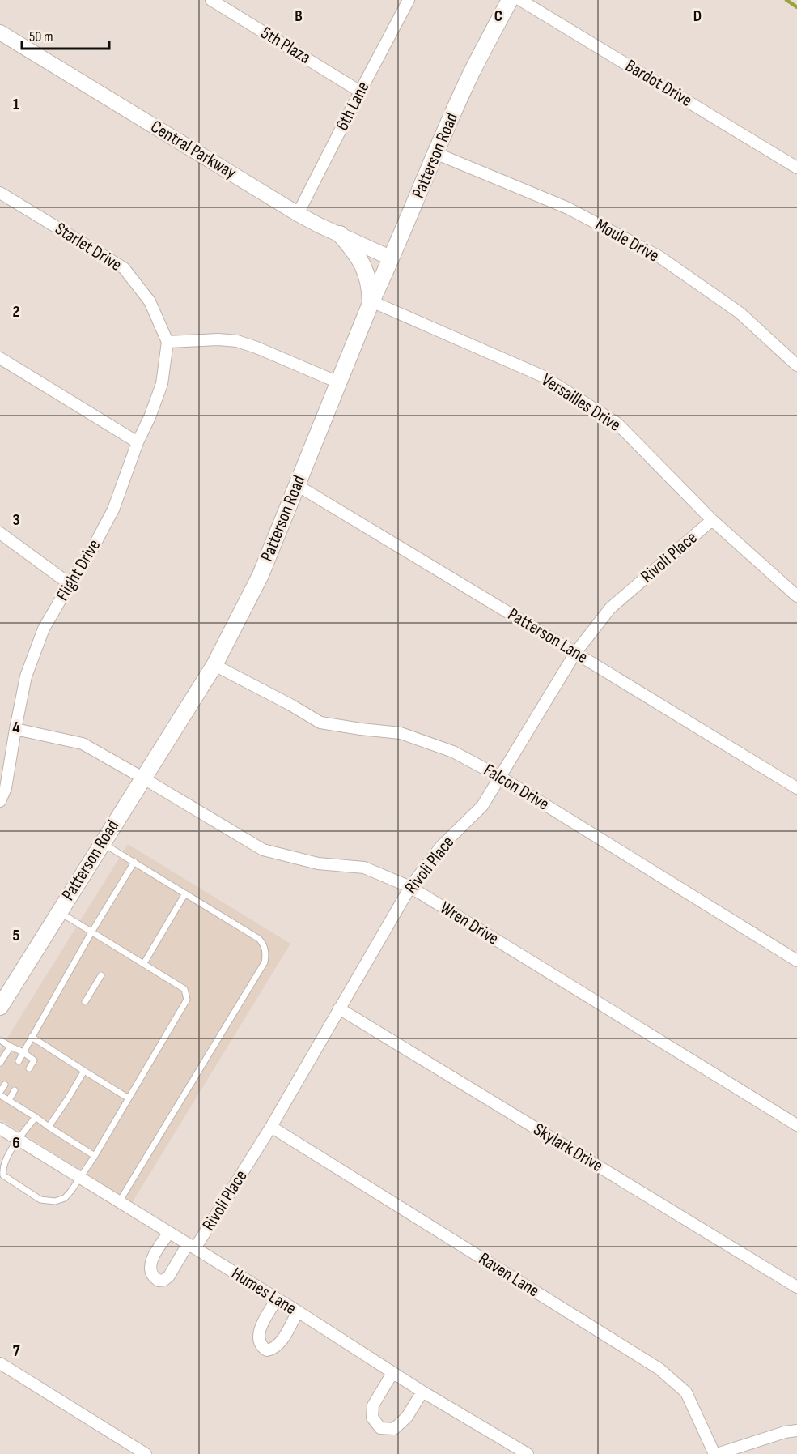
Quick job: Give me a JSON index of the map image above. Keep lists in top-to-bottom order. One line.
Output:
{"streets":{"main road":["Patterson Road"],"street":["5th Plaza","Bardot Drive","6th Lane","Central Parkway","Moule Drive","Starlet Drive","Versailles Drive","Rivoli Place","Flight Drive","Patterson Lane","Falcon Drive","Wren Drive","Skylark Drive","Raven Lane","Humes Lane"]},"crossings":[["5th Plaza","6th Lane"],["6th Lane","Central Parkway"],["Central Parkway","Patterson Road"],["Patterson Road","Moule Drive"],["Patterson Road","Versailles Drive"],["Patterson Road","Patterson Lane"],["Patterson Road","Falcon Drive"],["Patterson Road","Wren Drive"],["Starlet Drive","Flight Drive"],["Versailles Drive","Rivoli Place"],["Rivoli Place","Patterson Lane"],["Rivoli Place","Falcon Drive"],["Rivoli Place","Wren Drive"],["Rivoli Place","Skylark Drive"],["Rivoli Place","Raven Lane"],["Rivoli Place","Humes Lane"],["Flight Drive","Wren Drive"]],"scale_bar":"50 m","grid":{"columns":["B","C","D"],"rows":["1","2","3","4","5","6","7"]}}
